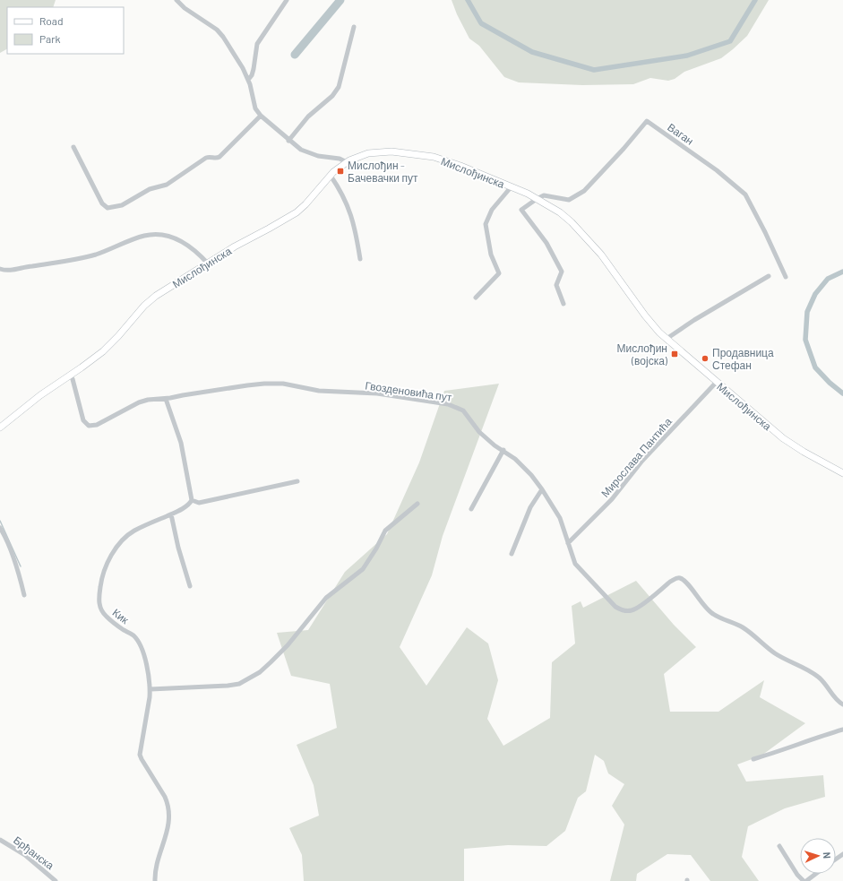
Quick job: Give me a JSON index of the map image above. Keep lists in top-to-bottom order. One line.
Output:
{"streets":{"main road":["Мислођинска"],"street":["Ваган","Гвозденовића пут","Мирослава Пантића","Кик","Брђанска"]},"crossings":[["Ваган","Мислођинска"],["Мислођинска","Гвозденовића пут"],["Мислођинска","Мирослава Пантића"],["Гвозденовића пут","Мирослава Пантића"]],"places":{"transit":["Мислођин - Бачевачки пут","Мислођин (војска)"],"other":["Продавница Стефан"]},"legend":["Road","Park"],"north":"right"}
